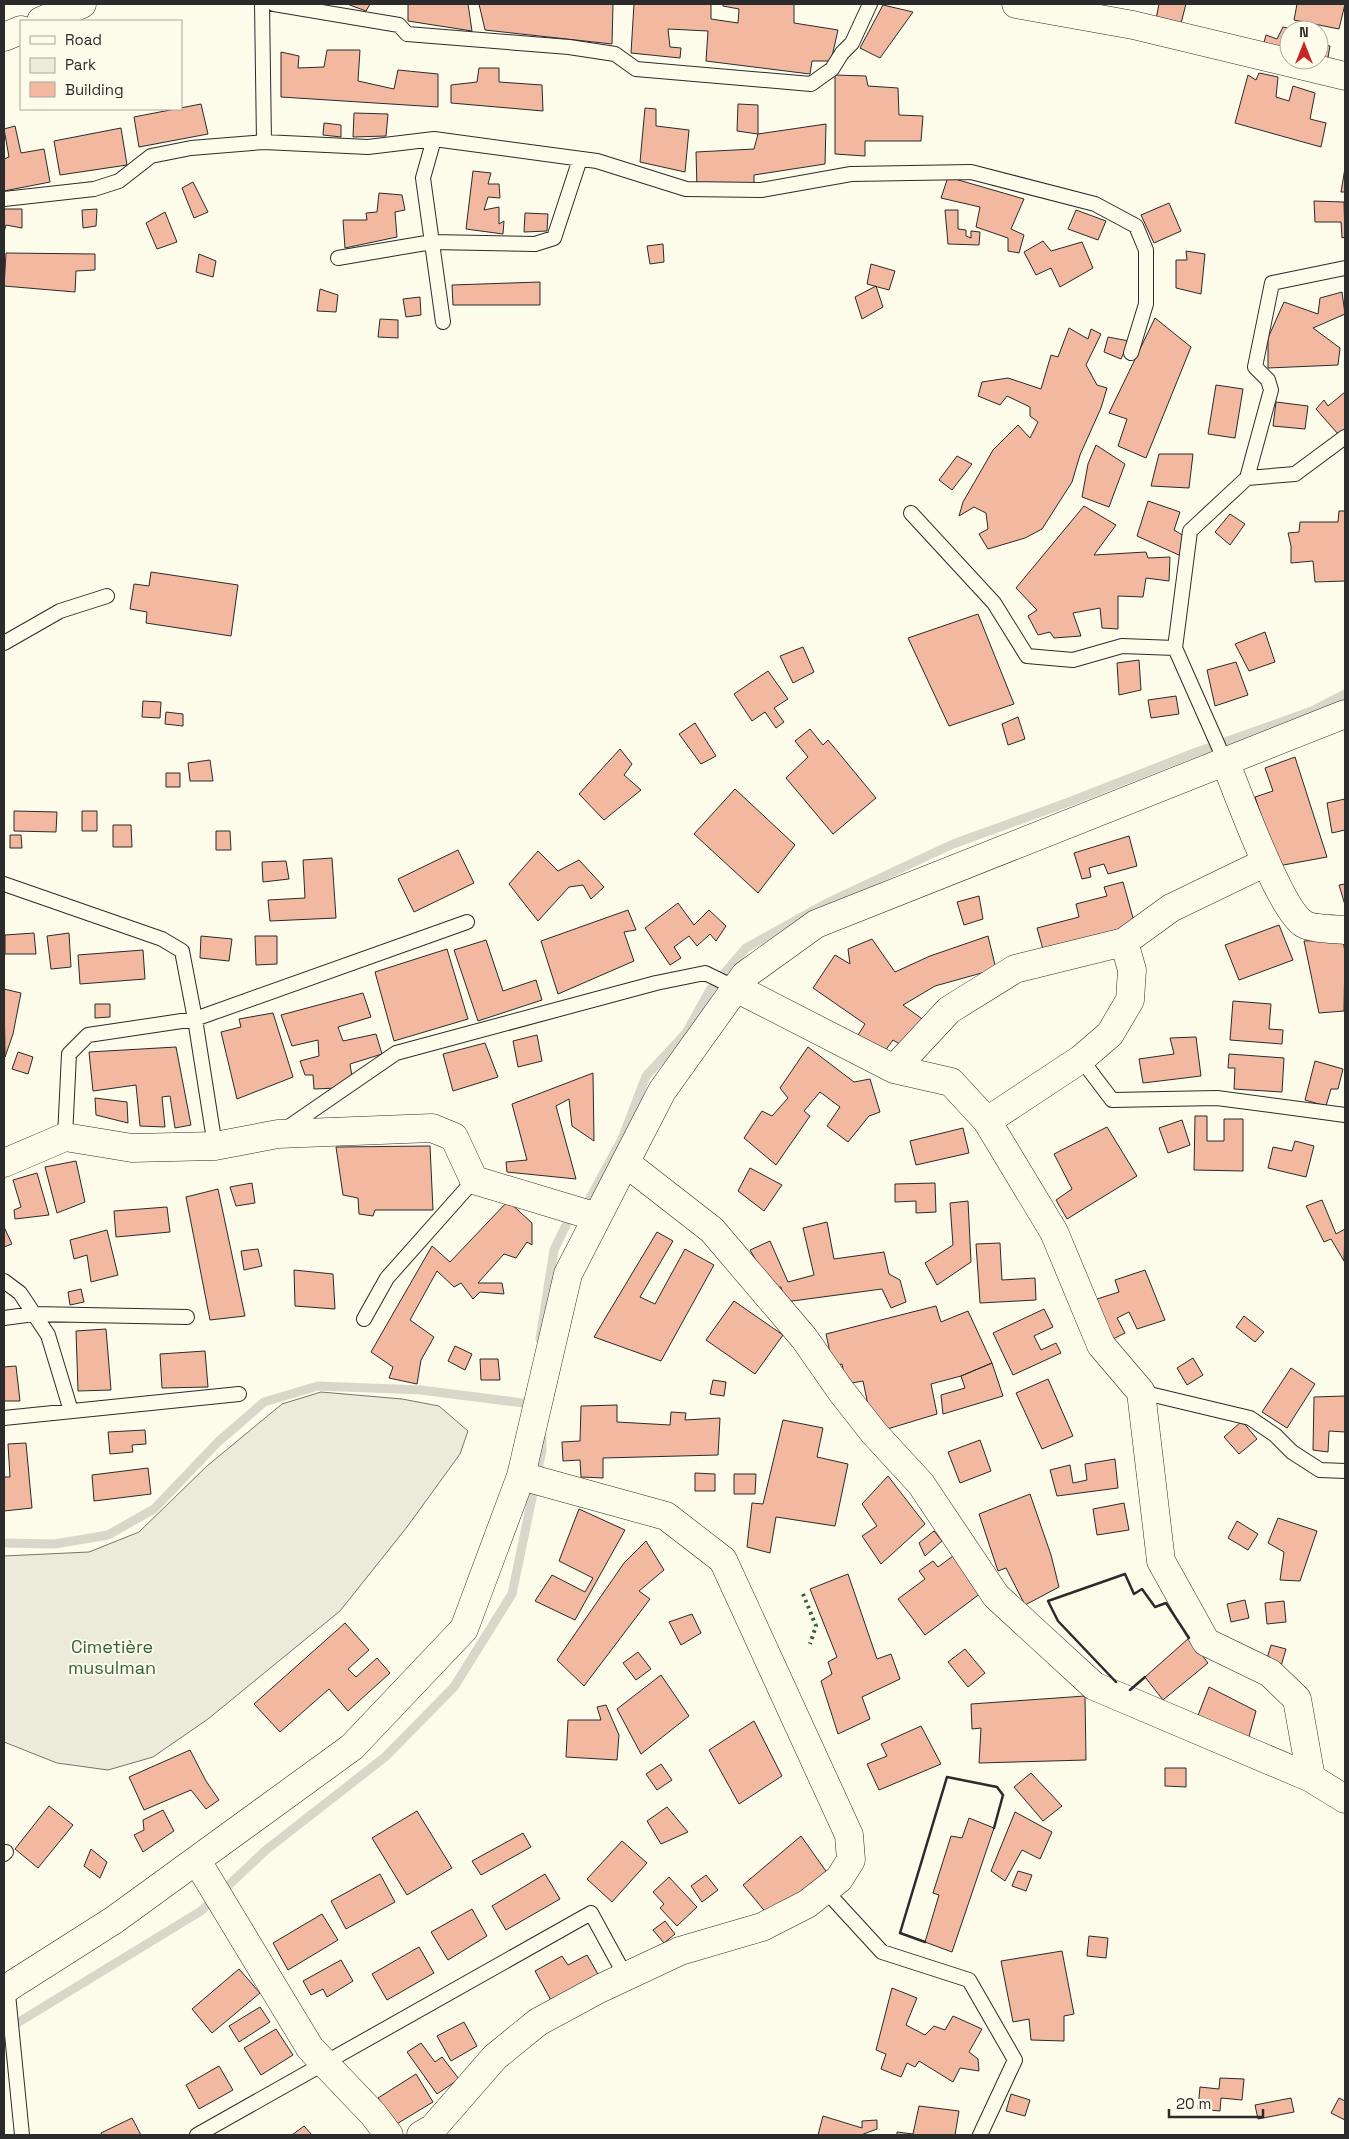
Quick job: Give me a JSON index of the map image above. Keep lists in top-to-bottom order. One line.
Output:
{"parks":["Cimetière musulman"],"legend":["Road","Park","Building"],"scale_bar":"20 m","north":"top"}
